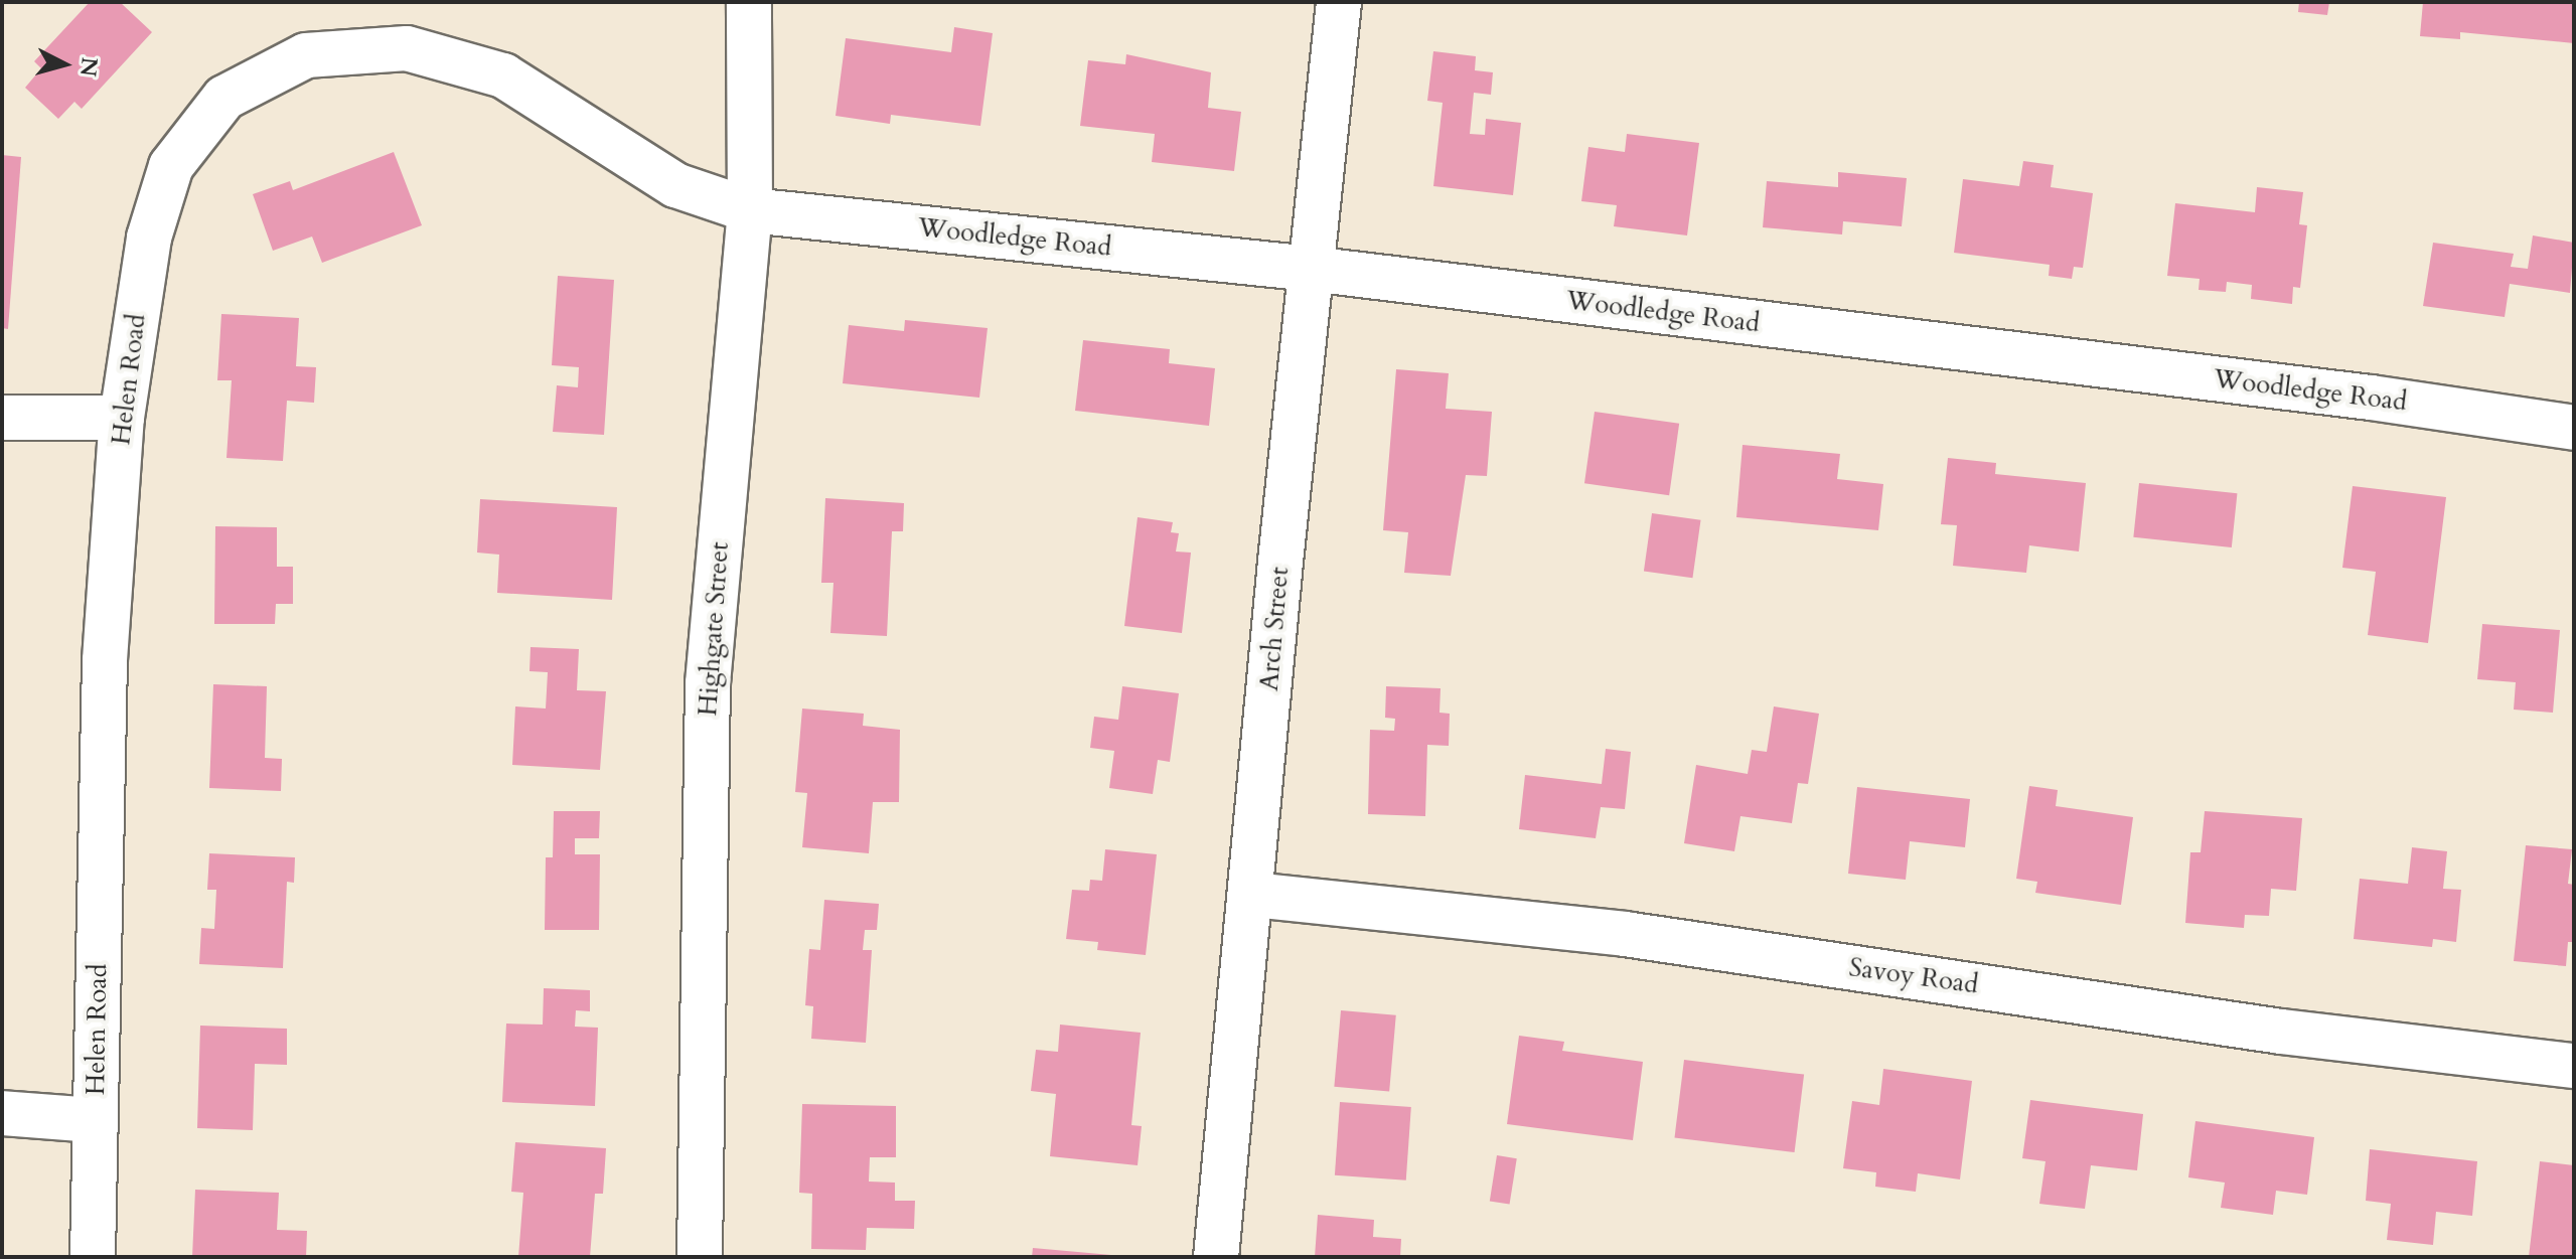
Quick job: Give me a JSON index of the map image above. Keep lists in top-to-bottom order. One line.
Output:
{"streets":{"street":["Woodledge Road","Helen Road","Highgate Street","Arch Street","Savoy Road"]},"crossings":[["Woodledge Road","Helen Road"],["Woodledge Road","Highgate Street"],["Woodledge Road","Arch Street"],["Helen Road","Highgate Street"],["Arch Street","Savoy Road"]],"north":"right"}
